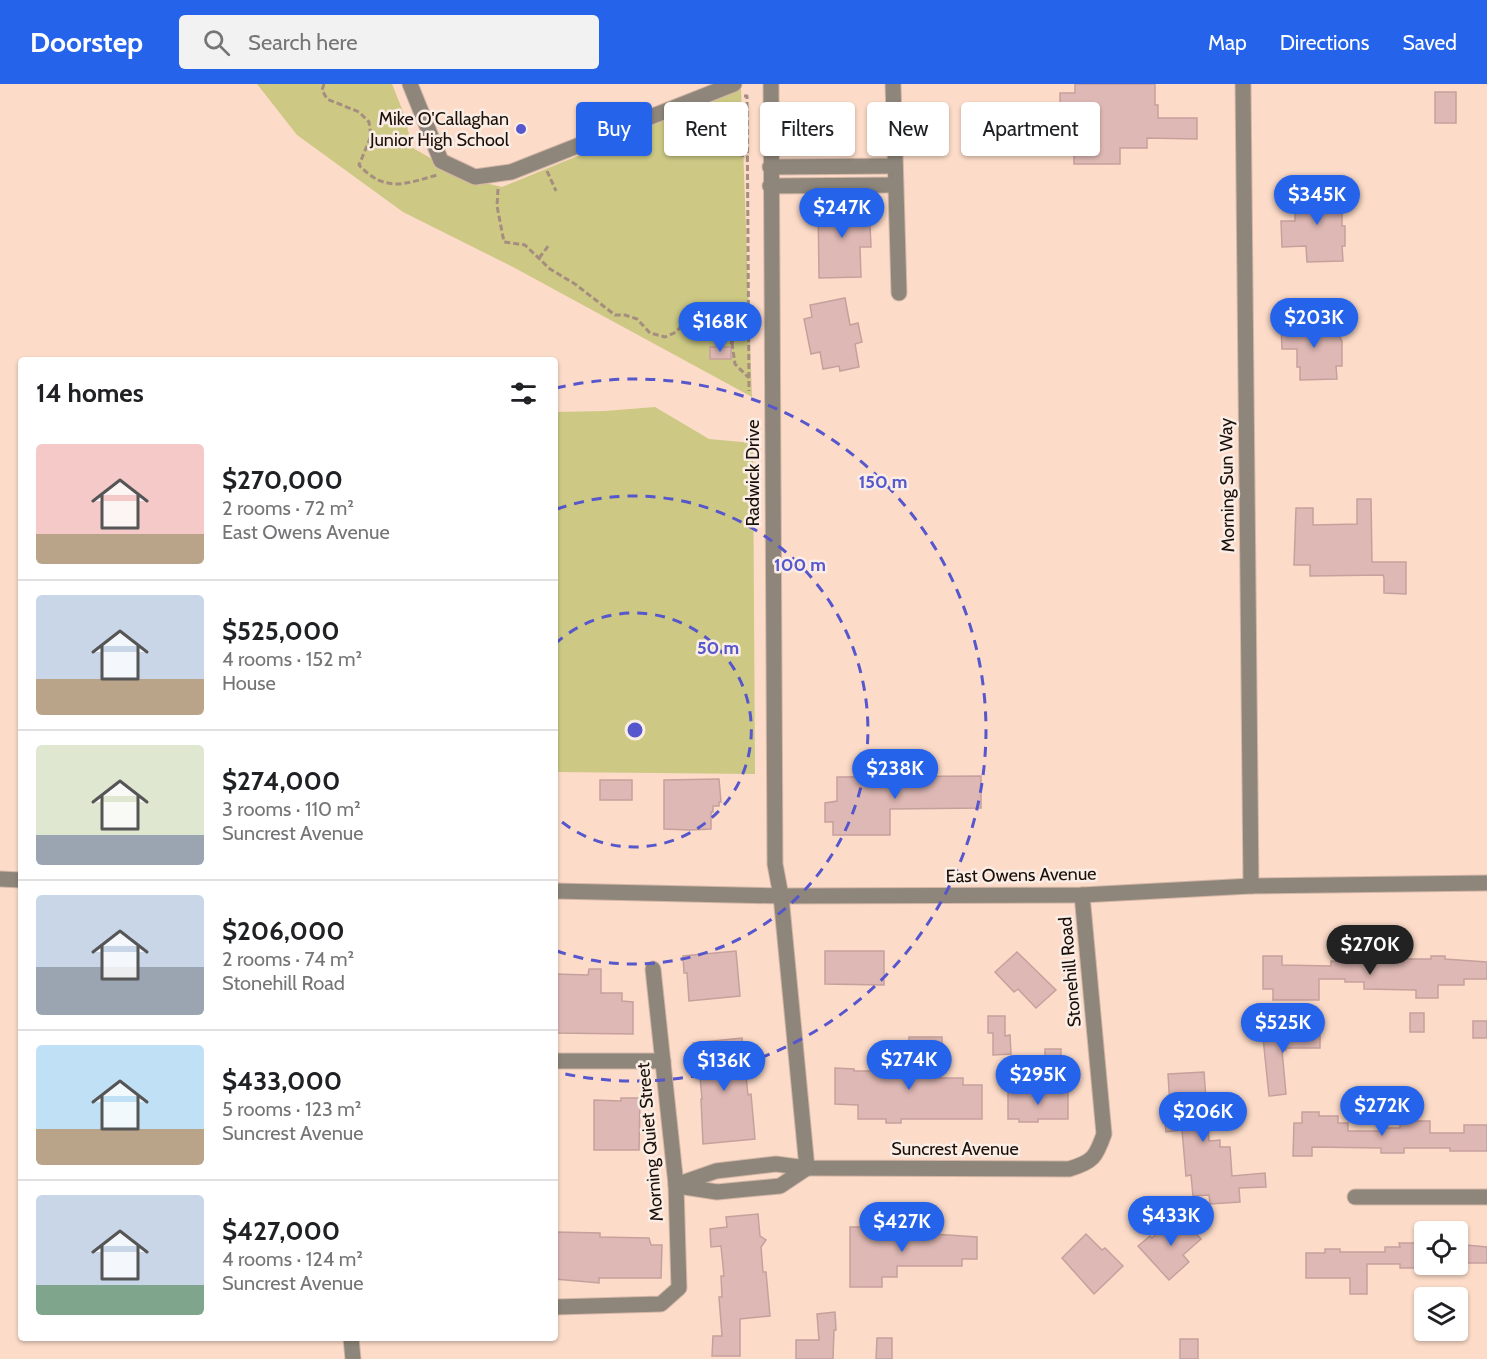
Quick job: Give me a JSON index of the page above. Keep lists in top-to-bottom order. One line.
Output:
{"streets":{"street":["Radwick Drive","Morning Sun Way","East Owens Avenue","Stonehill Road","Morning Quiet Street","Suncrest Avenue"]},"crossings":[["Radwick Drive","East Owens Avenue"],["Radwick Drive","Suncrest Avenue"],["Morning Sun Way","East Owens Avenue"],["East Owens Avenue","Stonehill Road"],["Stonehill Road","Suncrest Avenue"],["Morning Quiet Street","Suncrest Avenue"]],"places":["Mike O'Callaghan Junior High School"],"page":{"header":"Doorstep","search":"Search here","nav":["Map","Directions","Saved"],"chip":["Buy","Rent","Filters","New","Apartment"],"price":["$345K","$247K","$203K","$168K","$238K","$270K","$525K","$274K","$136K","$295K","$272K","$206K","$433K","$427K"],"heading":"14 homes","list":[{"name":"$270,000","note":"2 rooms · 72 m² · East Owens Avenue"},{"name":"$525,000","note":"4 rooms · 152 m² · House"},{"name":"$274,000","note":"3 rooms · 110 m² · Suncrest Avenue"},{"name":"$206,000","note":"2 rooms · 74 m² · Stonehill Road"},{"name":"$433,000","note":"5 rooms · 123 m² · Suncrest Avenue"},{"name":"$427,000","note":"4 rooms · 124 m² · Suncrest Avenue"}]},"rings":["150 m","100 m","50 m"]}
